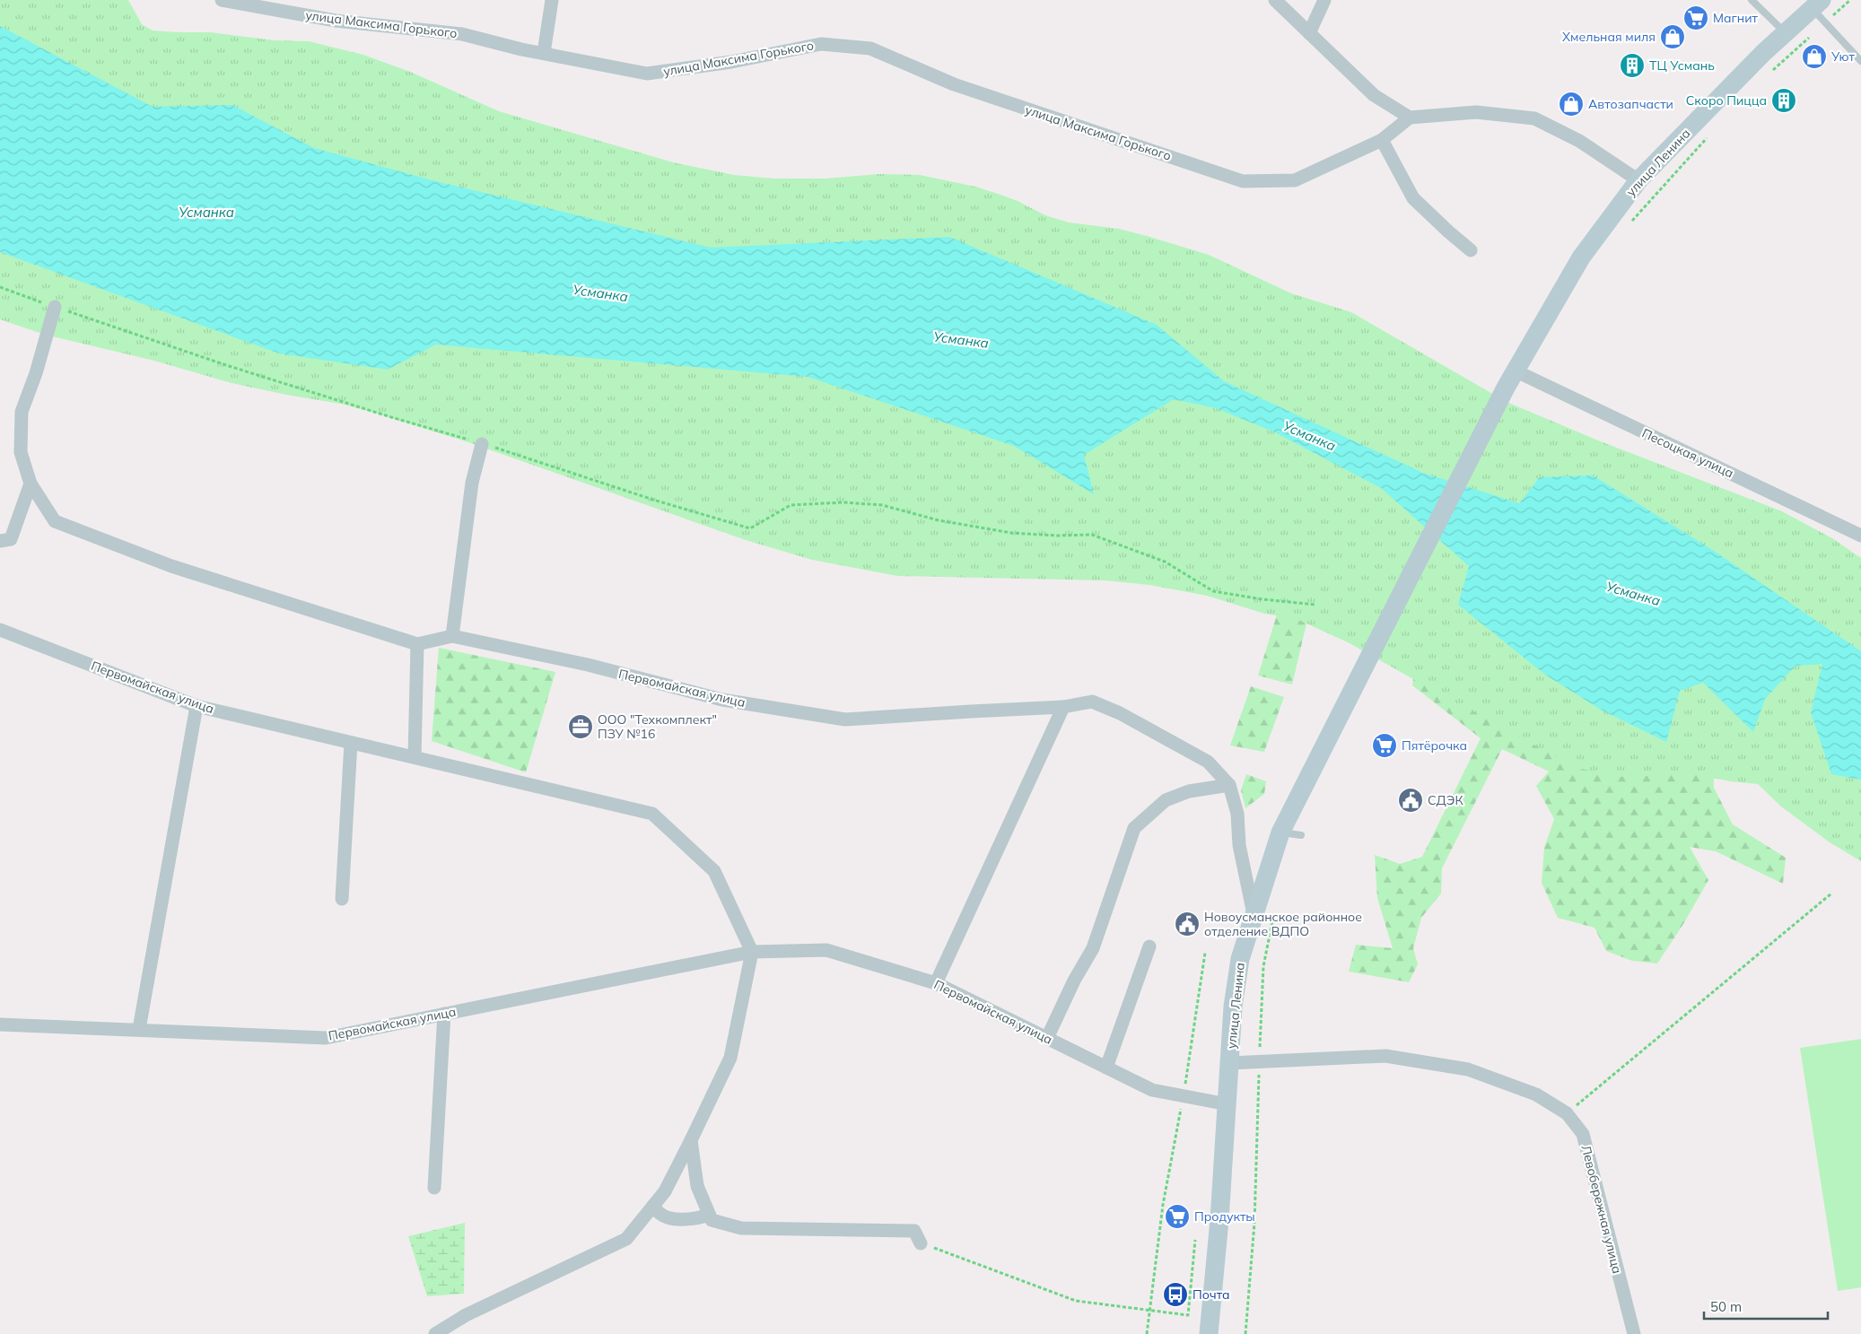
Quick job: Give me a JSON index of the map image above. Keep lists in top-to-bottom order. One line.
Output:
{"streets":{"main road":["улица Ленина"],"street":["улица Максима Горького","Песоцкая улица","Первомайская улица","Левобережная улица"]},"crossings":[["улица Ленина","Песоцкая улица"],["улица Ленина","Первомайская улица"],["улица Ленина","Левобережная улица"]],"water":["Усманка"],"places":{"supermarket":["Магнит","Пятёрочка","Продукты"],"shop":["Хмельная миля","Уют","Автозапчасти"],"building":["ТЦ Усмань","Скоро Пицца"],"office":["ООО \"Техкомплект\" ПЗУ №16"],"public building":["СДЭК","Новоусманское районное отделение ВДПО"],"bus stop":["Почта"]},"scale_bar":"50 m"}
